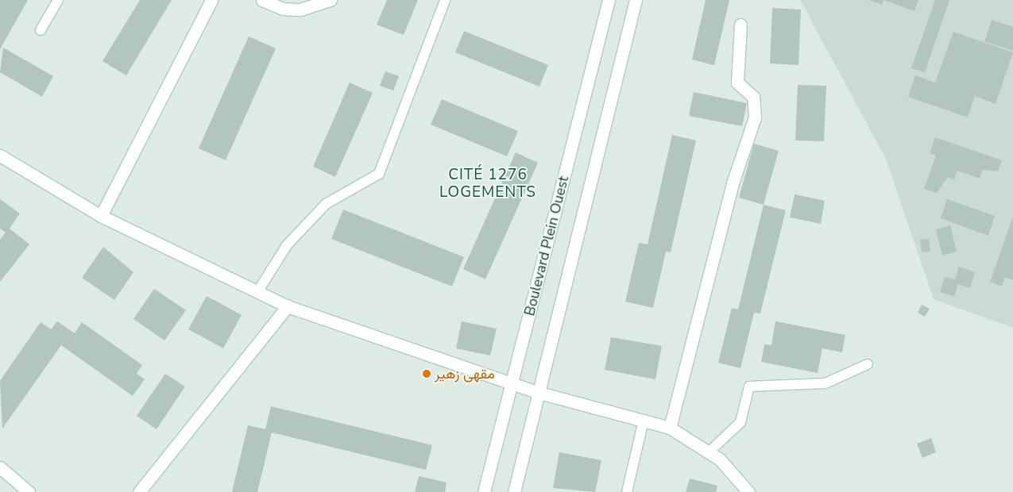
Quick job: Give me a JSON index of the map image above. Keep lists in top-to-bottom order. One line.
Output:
{"streets":{"street":["Boulevard Plein Ouest"]},"districts":["CITÉ 1276 LOGEMENTS"],"places":["مقهى زهير"]}
